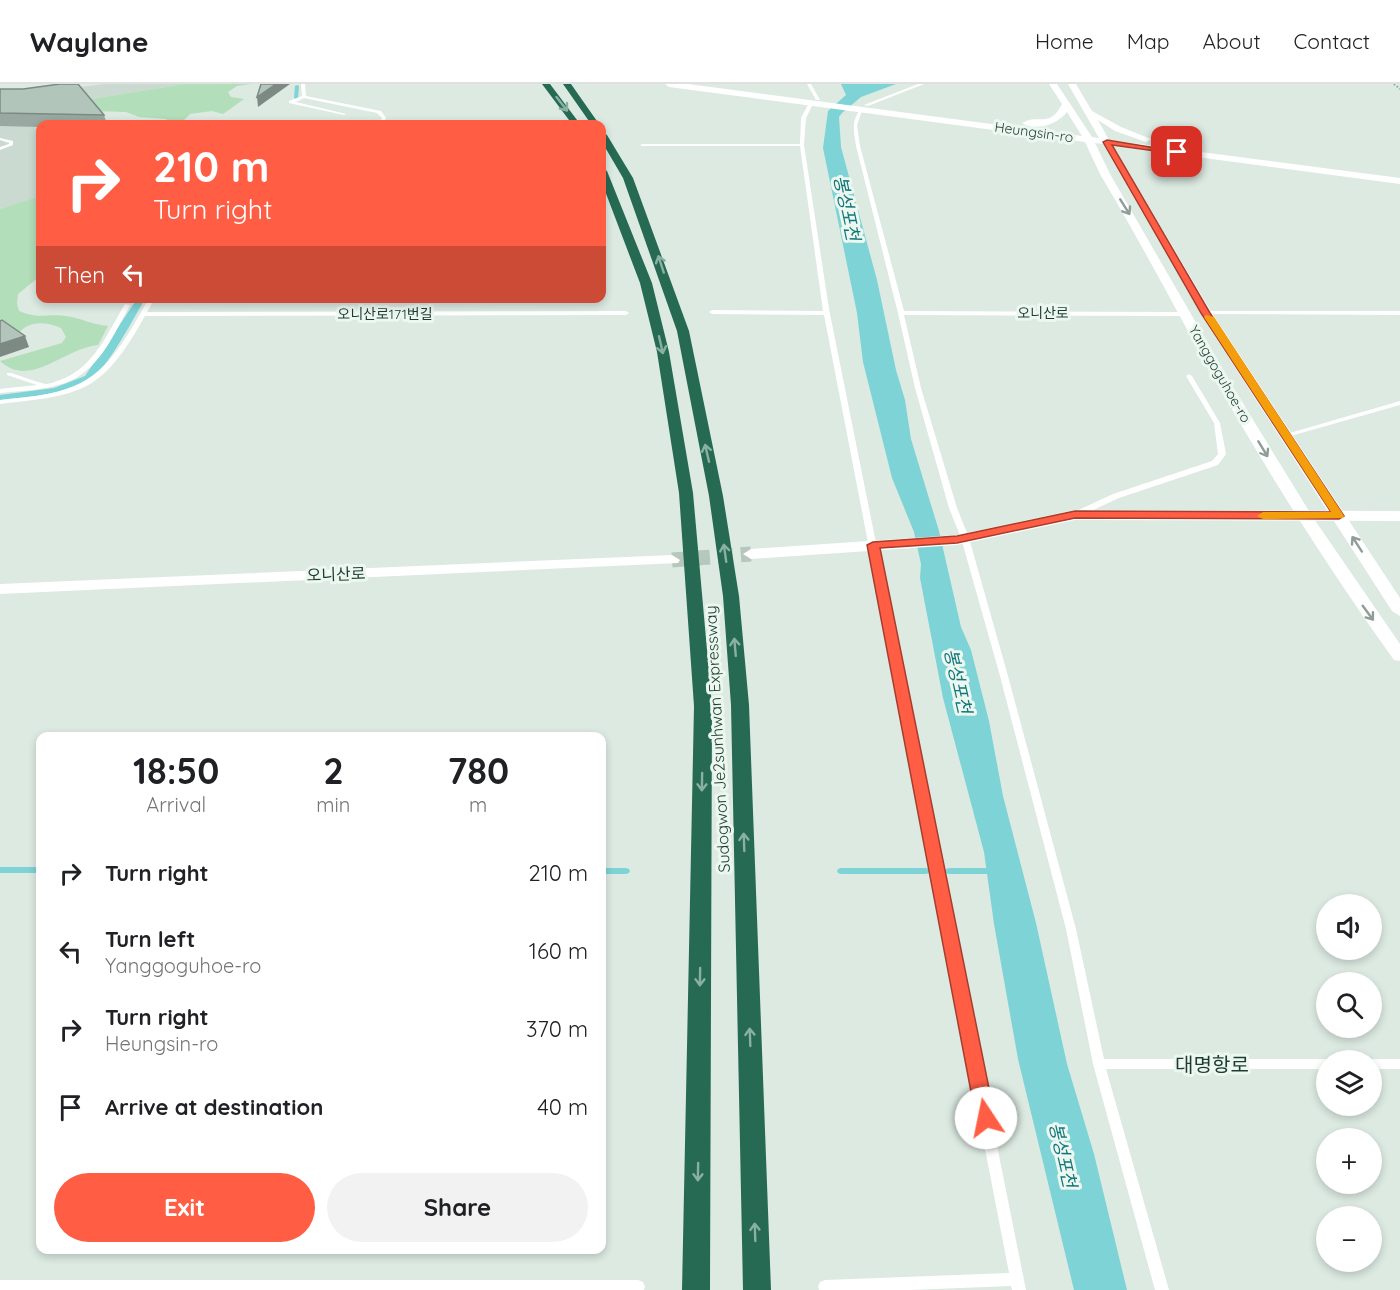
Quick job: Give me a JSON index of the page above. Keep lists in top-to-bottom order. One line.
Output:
{"streets":{"highway":["Sudogwon Je2sunhwan Expressway"],"main road":["Heungsin-ro","오니산로","Yanggoguhoe-ro"],"lane":["오니산로171번길","대명항로"]},"crossings":[["Heungsin-ro","Yanggoguhoe-ro"],["오니산로","Yanggoguhoe-ro"]],"water":["봉성포천"],"page":{"header":"Waylane","nav":["Home","Map","About","Contact"],"turn":["210 m","Turn right"],"then":"Then","eta":["18:50","Arrival","2","min","780","m"],"list":[{"name":"Turn right","value":"210 m"},{"name":"Turn left","note":"Yanggoguhoe-ro","value":"160 m"},{"name":"Turn right","note":"Heungsin-ro","value":"370 m"},{"name":"Arrive at destination","value":"40 m"}],"map_buttons":["+","−"],"buttons":["Exit","Share"]}}
